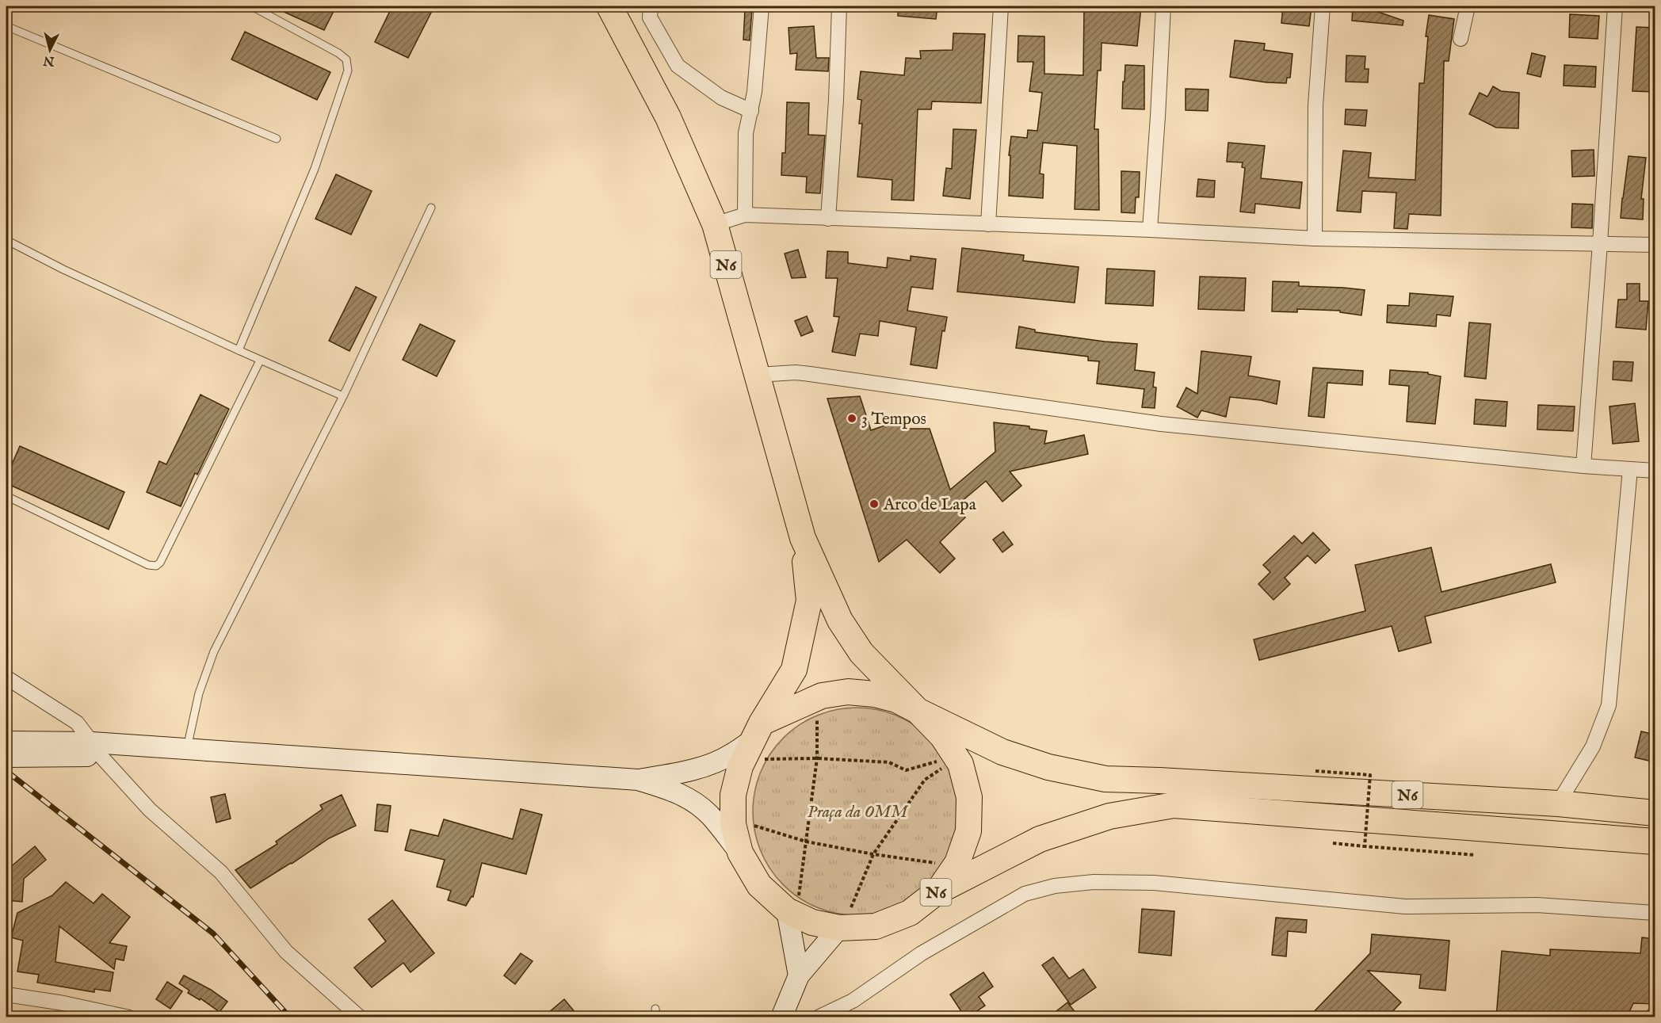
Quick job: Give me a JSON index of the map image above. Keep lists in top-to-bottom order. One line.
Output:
{"streets":{"highway":["N6"]},"parks":["Praça da OMM"],"places":["3 Tempos","Arco de Lapa"],"north":"bottom"}
